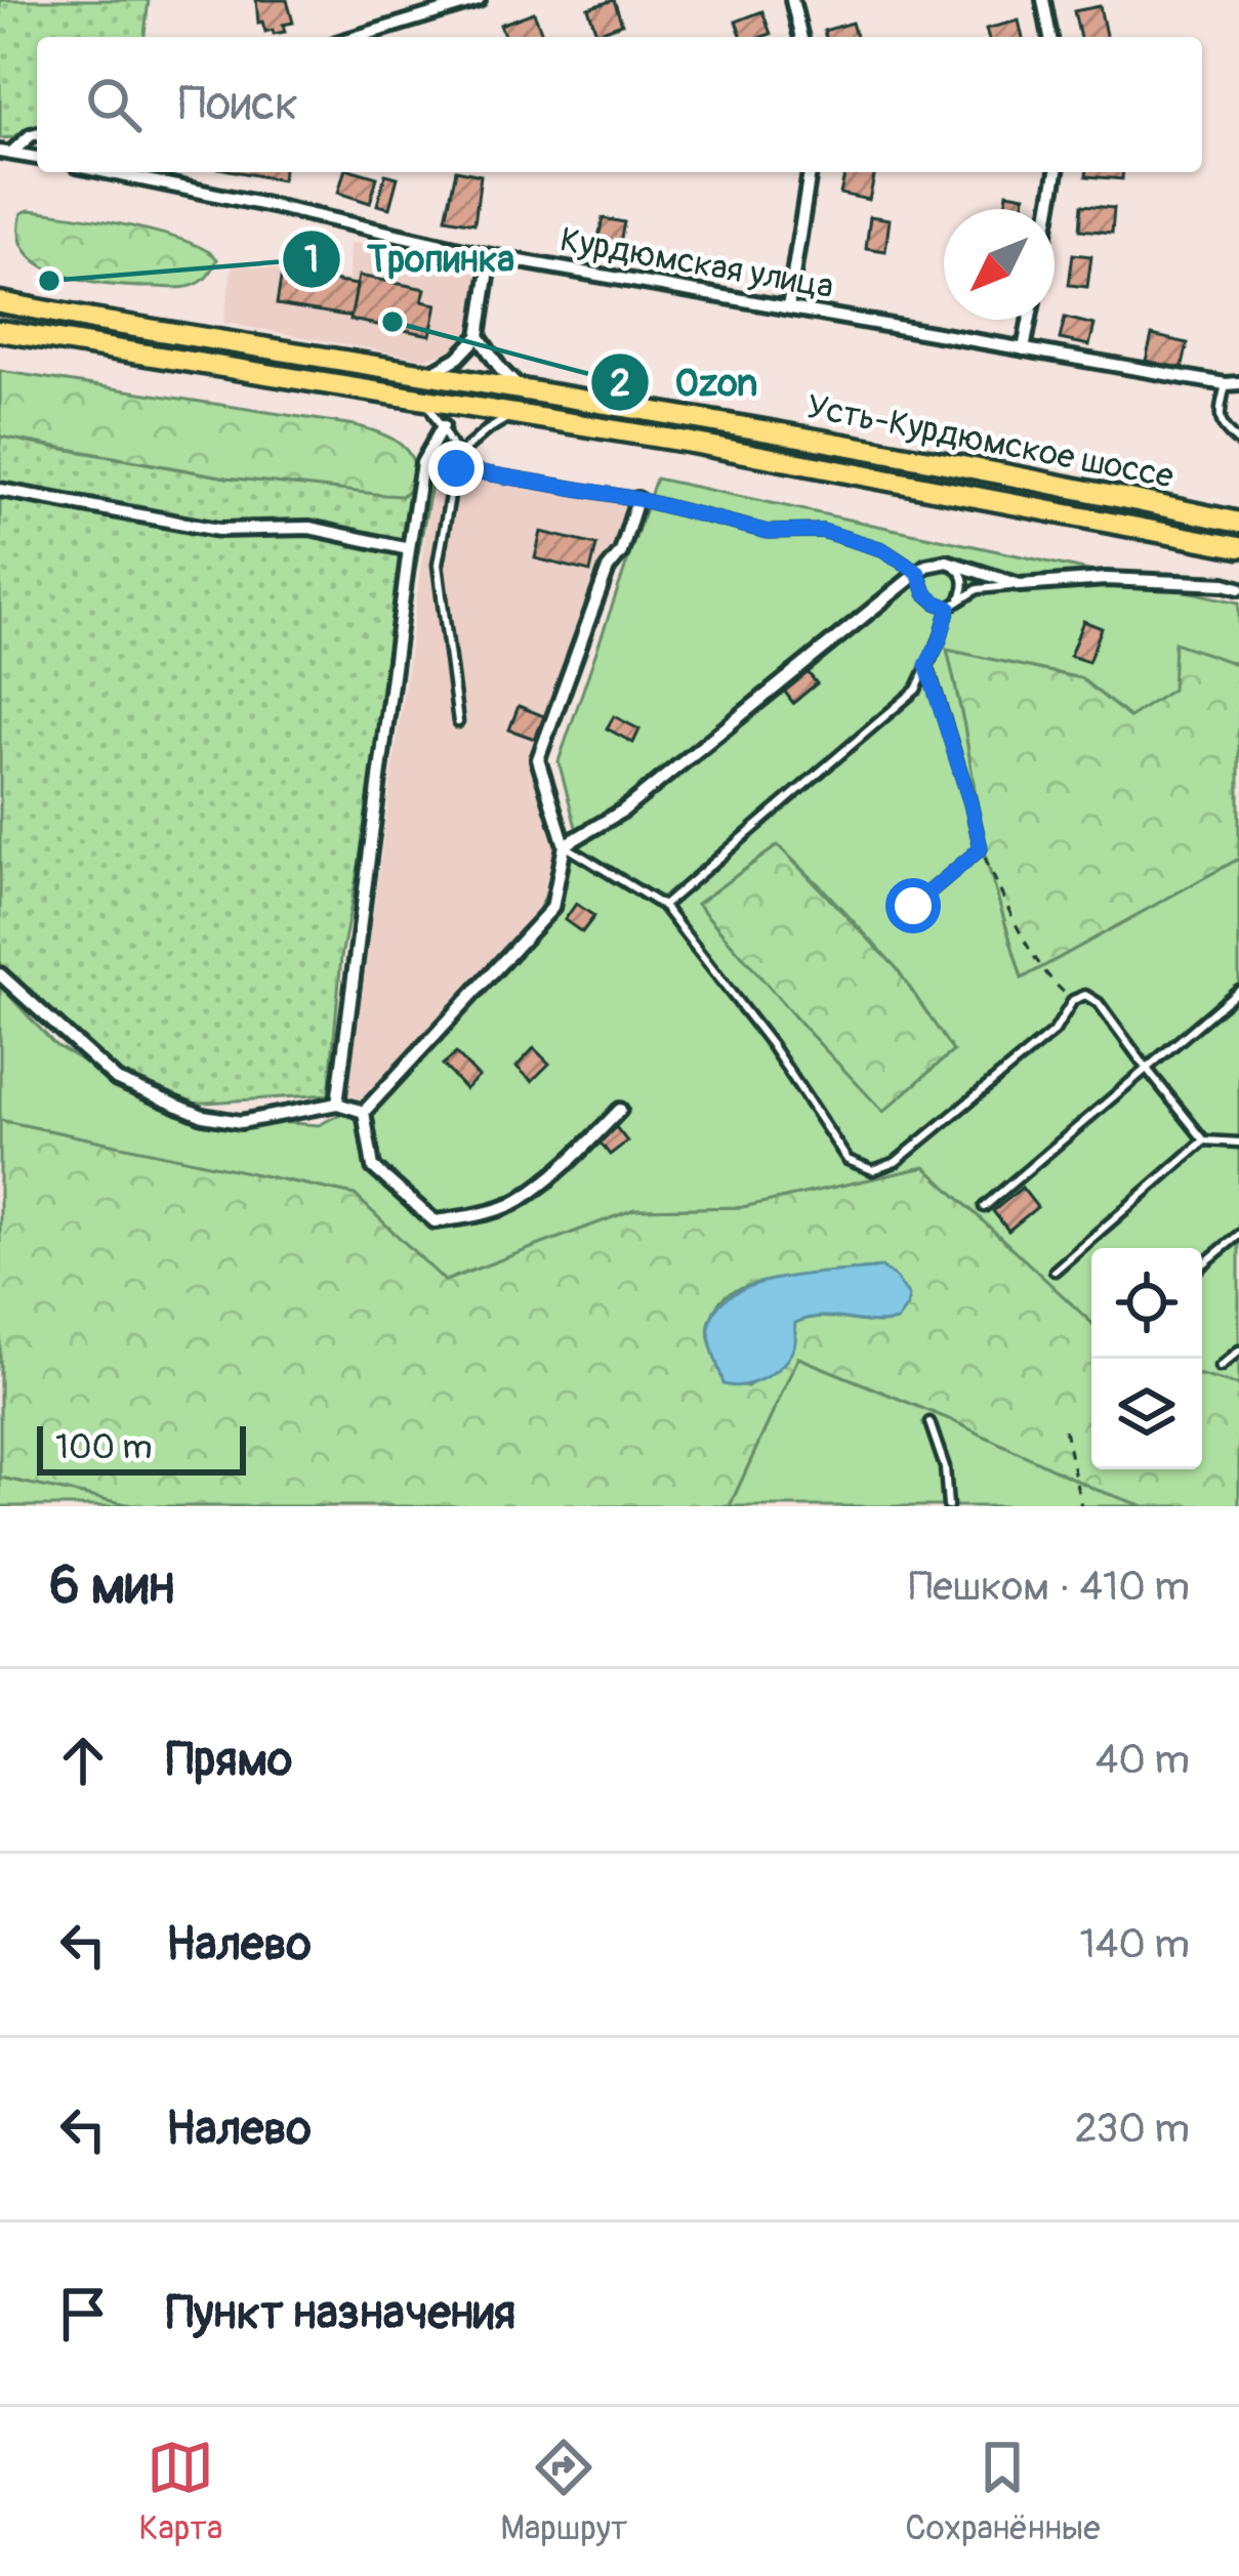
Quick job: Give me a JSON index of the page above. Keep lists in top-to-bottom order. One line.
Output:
{"streets":{"main road":["Усть-Курдюмское шоссе"],"street":["Курдюмская улица"]},"places":["Тропинка","Ozon"],"scale_bar":"100 m","north":"bottom left","page":{"search":"Поиск","scale":"100 m","heading":["6 мин","Пешком · 410 m"],"list":[["Прямо","40 m"],["Налево","140 m"],["Налево","230 m"],"Пункт назначения"],"nav":["Карта","Маршрут","Сохранённые"]}}
